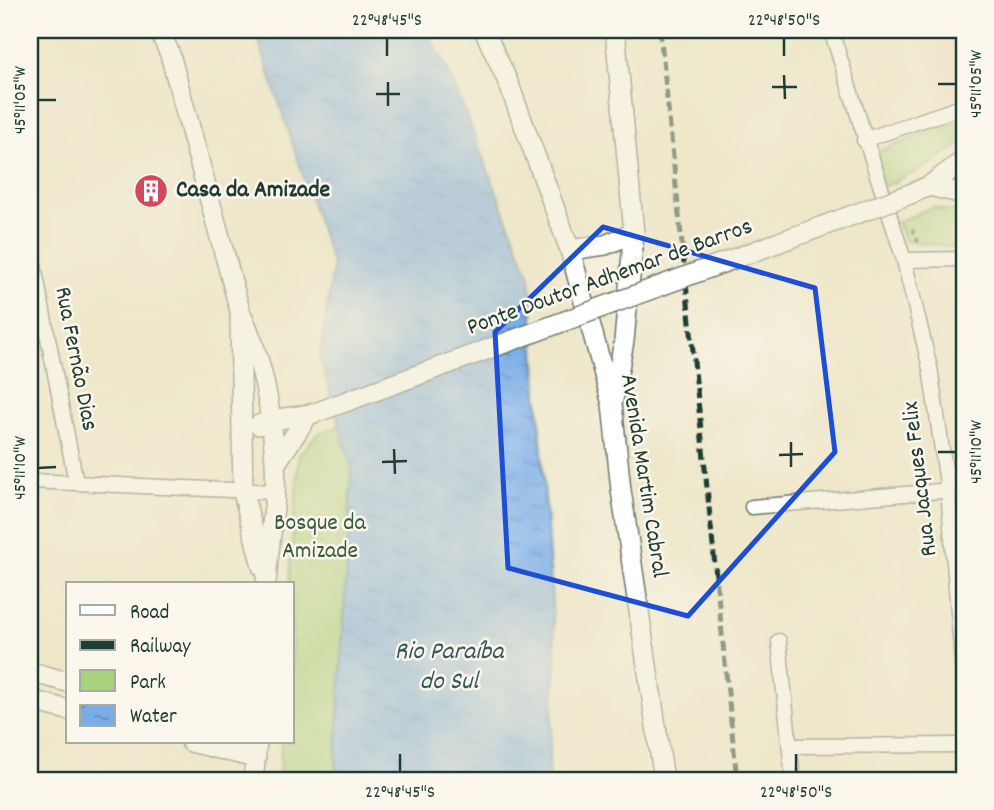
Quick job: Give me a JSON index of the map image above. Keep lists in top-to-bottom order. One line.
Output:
{"streets":{"street":["Ponte Doutor Adhemar de Barros","Rua Fernão Dias","Avenida Martim Cabral","Rua Jacques Felix"]},"water":["Rio Paraíba do Sul"],"parks":["Bosque da Amizade"],"places":{"building":["Casa da Amizade"]},"legend":["Road","Railway","Park","Water"],"coordinates":["22°48'45\"S","22°48'50\"S","45°11'05\"W","45°11'10\"W"]}
